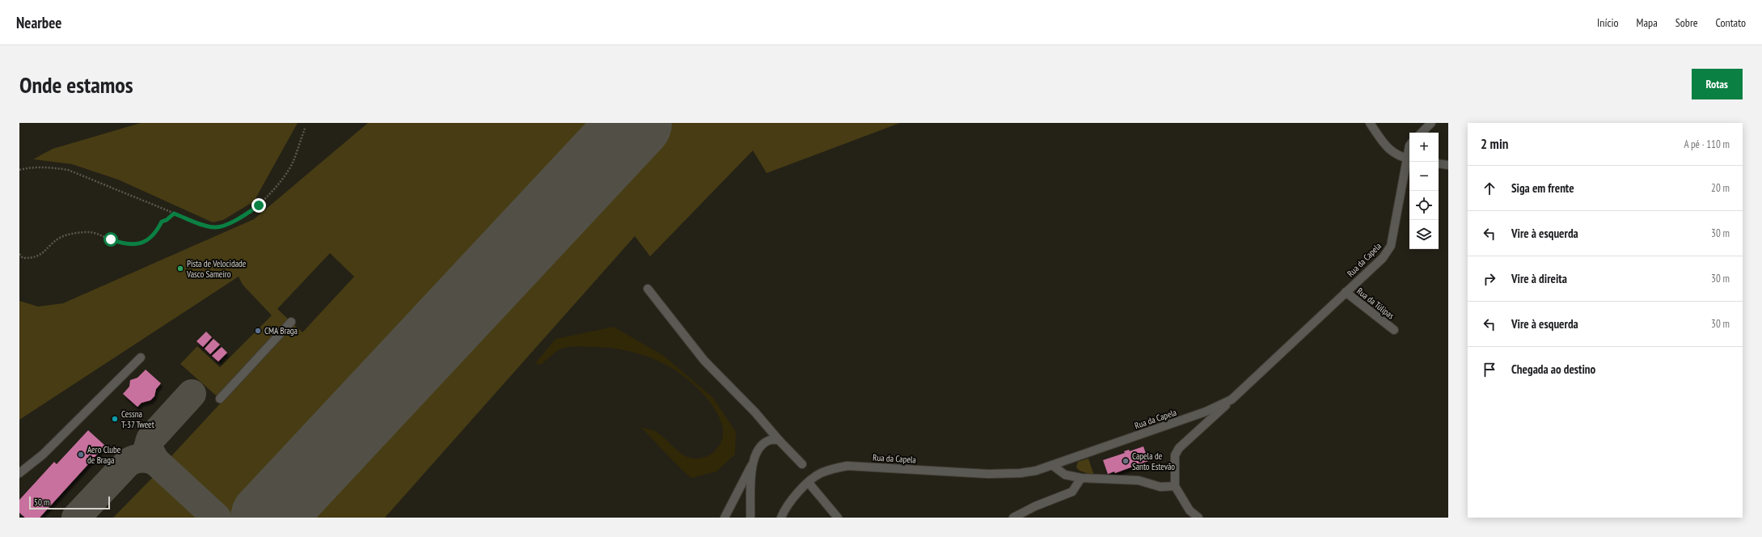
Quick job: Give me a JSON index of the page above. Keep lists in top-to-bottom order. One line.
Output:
{"streets":{"street":["Rua da Capela","Rua da Túlipas"]},"crossings":[["Rua da Capela","Rua da Túlipas"]],"places":["Pista de Velocidade Vasco Sameiro","CMA Braga","Cessna T-37 Tweet","Aero Clube de Braga","Capela de Santo Estevão"],"scale_bar":"50 m","page":{"header":"Nearbee","nav":["Início","Mapa","Sobre","Contato"],"buttons":"Rotas","title":"Onde estamos","heading":["2 min","A pé · 110 m"],"map_buttons":["+","−"],"list":[["Siga em frente","20 m"],["Vire à esquerda","30 m"],["Vire à direita","30 m"],["Vire à esquerda","30 m"],"Chegada ao destino"],"scale":"50 m"}}
